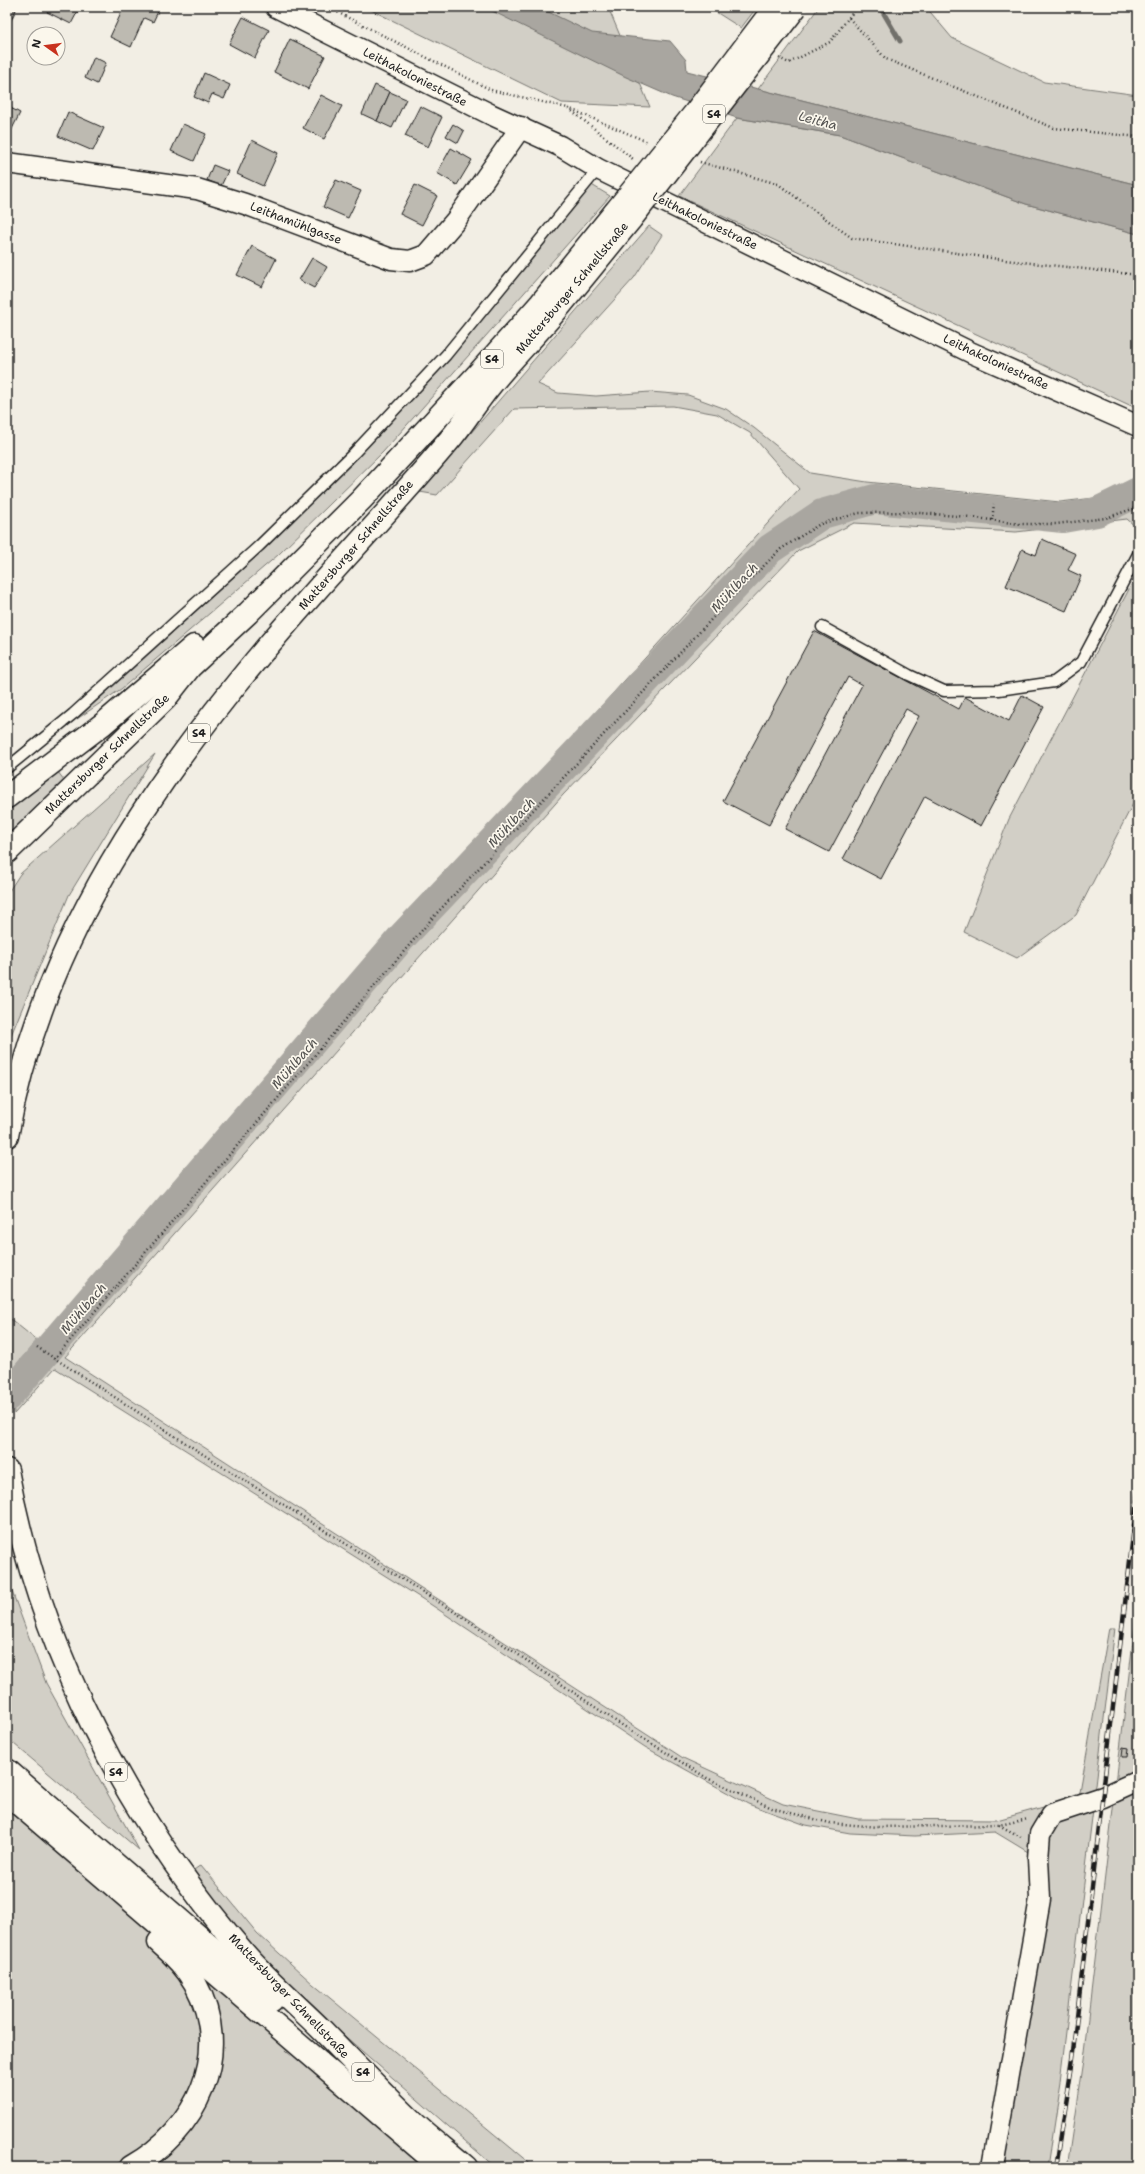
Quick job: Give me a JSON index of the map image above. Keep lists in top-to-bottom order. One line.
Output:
{"streets":{"highway":["S4","Mattersburger Schnellstraße"],"street":["Leithakoloniestraße","Leithamühlgasse"]},"crossings":[["Leithakoloniestraße","Leithamühlgasse"]],"water":["Leitha","Mühlbach"],"north":"left"}
